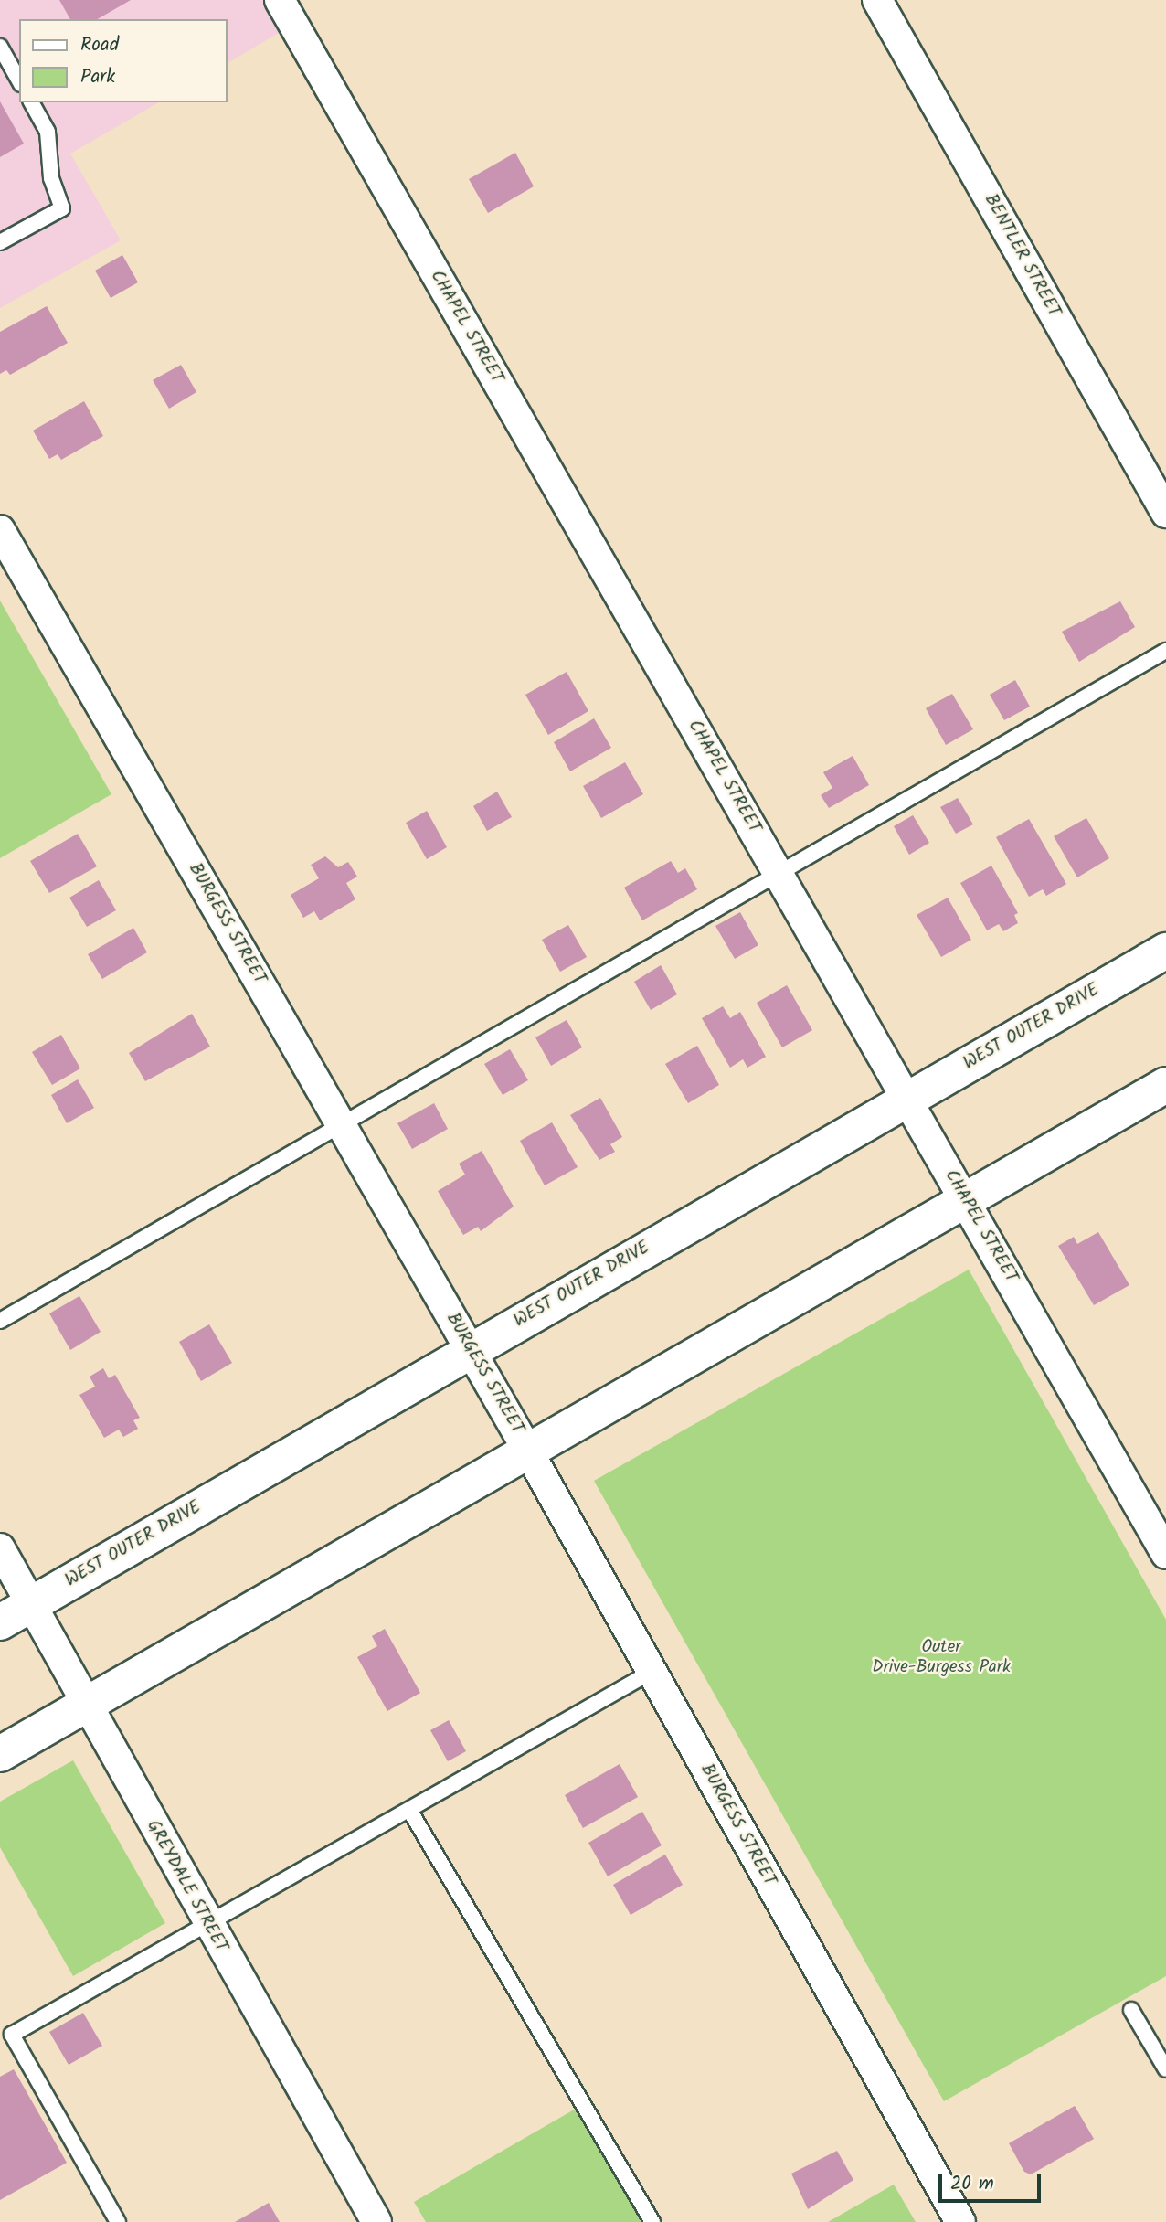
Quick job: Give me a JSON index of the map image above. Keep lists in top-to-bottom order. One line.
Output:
{"streets":{"main road":["WEST OUTER DRIVE"],"street":["BENTLER STREET","CHAPEL STREET","BURGESS STREET","GREYDALE STREET"]},"crossings":[["CHAPEL STREET","WEST OUTER DRIVE"],["BURGESS STREET","WEST OUTER DRIVE"],["WEST OUTER DRIVE","GREYDALE STREET"]],"parks":["Outer Drive-Burgess Park"],"legend":["Road","Park"],"scale_bar":"20 m"}
